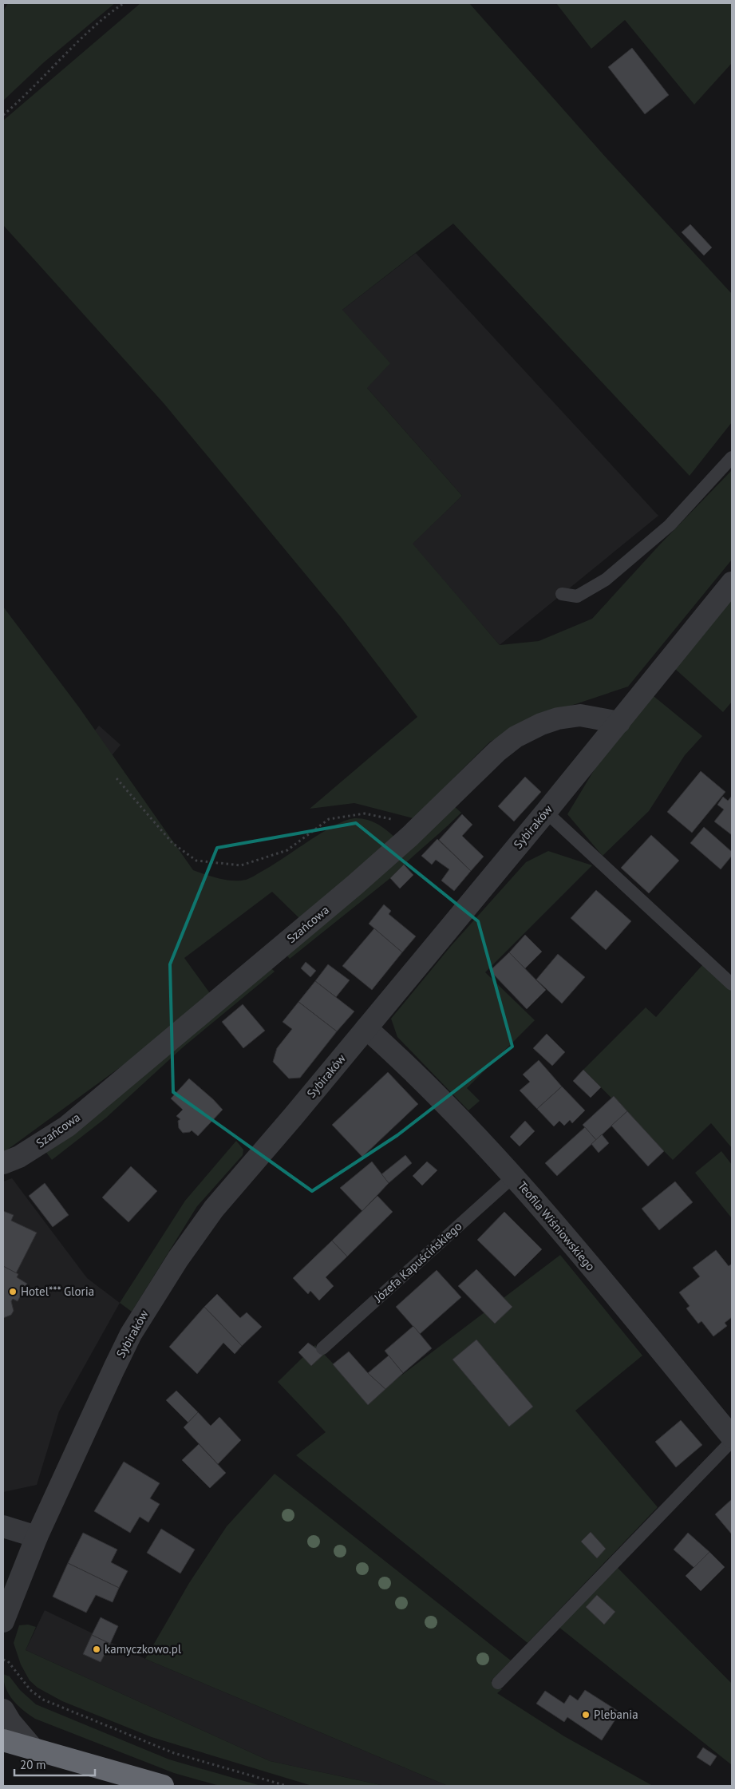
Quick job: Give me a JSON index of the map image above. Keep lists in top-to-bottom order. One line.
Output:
{"streets":{"street":["Sybiraków","Szańcowa","Teofila Wiśniowskiego"],"lane":["Józefa Kapuścińskiego"]},"crossings":[["Sybiraków","Szańcowa"],["Sybiraków","Teofila Wiśniowskiego"],["Teofila Wiśniowskiego","Józefa Kapuścińskiego"]],"places":["Hotel*** Gloria","kamyczkowo.pl","Plebania"],"scale_bar":"20 m"}
